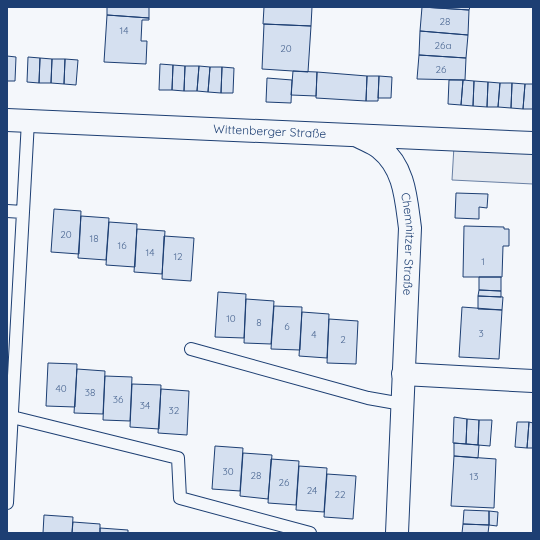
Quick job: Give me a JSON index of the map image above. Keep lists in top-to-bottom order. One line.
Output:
{"streets":{"street":["Wittenberger Straße","Chemnitzer Straße"]},"crossings":[["Wittenberger Straße","Chemnitzer Straße"]],"house_numbers":["28","14","26a","20","26","20","18","16","14","12","1","10","8","6","3","4","2","40","38","36","34","32","30","28","13","26","24","22"]}
